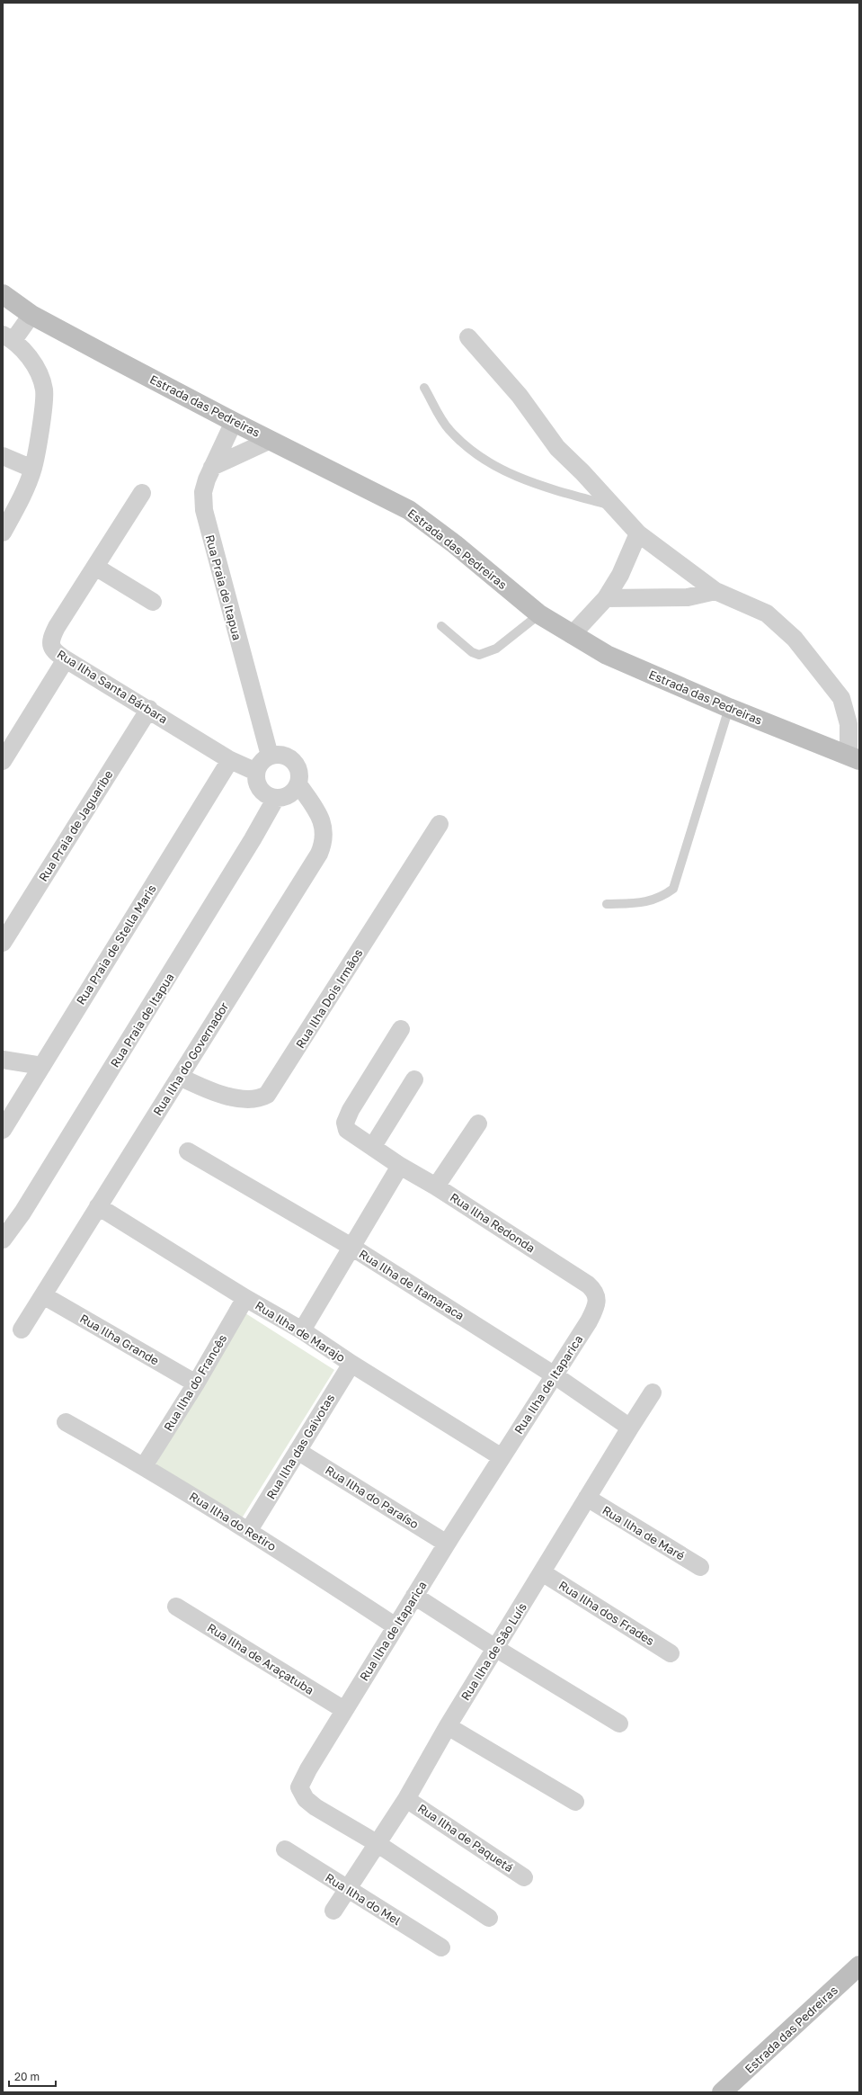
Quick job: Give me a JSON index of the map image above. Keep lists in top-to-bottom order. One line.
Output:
{"streets":{"street":["Estrada das Pedreiras","Rua Praia de Itapua","Rua Ilha Santa Bárbara","Rua Praia de Jaguaribe","Rua Praia de Stella Maris","Rua Ilha Dois Irmãos","Rua Ilha do Governador","Rua Ilha Redonda","Rua Ilha de Itamaraca","Rua Ilha de Marajo","Rua Ilha Grande","Rua Ilha do Francês","Rua Ilha de Itaparica","Rua Ilha das Gaivotas","Rua Ilha do Paraíso","Rua Ilha do Retiro","Rua Ilha de Maré","Rua Ilha dos Frades","Rua Ilha de São Luís","Rua Ilha de Araçatuba","Rua Ilha de Paquetá","Rua Ilha do Mel"]},"crossings":[["Estrada das Pedreiras","Rua Praia de Itapua"],["Rua Praia de Itapua","Rua Ilha Santa Bárbara"],["Rua Praia de Itapua","Rua Ilha do Governador"],["Rua Ilha Santa Bárbara","Rua Praia de Jaguaribe"],["Rua Ilha Santa Bárbara","Rua Praia de Stella Maris"],["Rua Ilha Santa Bárbara","Rua Ilha do Governador"],["Rua Ilha Dois Irmãos","Rua Ilha do Governador"],["Rua Ilha do Governador","Rua Ilha de Marajo"],["Rua Ilha do Governador","Rua Ilha Grande"],["Rua Ilha Redonda","Rua Ilha de Itaparica"],["Rua Ilha de Itamaraca","Rua Ilha de Itaparica"],["Rua Ilha de Itamaraca","Rua Ilha de São Luís"],["Rua Ilha de Marajo","Rua Ilha do Francês"],["Rua Ilha de Marajo","Rua Ilha de Itaparica"],["Rua Ilha de Marajo","Rua Ilha das Gaivotas"],["Rua Ilha Grande","Rua Ilha do Francês"],["Rua Ilha do Francês","Rua Ilha do Retiro"],["Rua Ilha de Itaparica","Rua Ilha do Paraíso"],["Rua Ilha de Itaparica","Rua Ilha do Retiro"],["Rua Ilha de Itaparica","Rua Ilha de São Luís"],["Rua Ilha de Itaparica","Rua Ilha de Araçatuba"],["Rua Ilha das Gaivotas","Rua Ilha do Paraíso"],["Rua Ilha das Gaivotas","Rua Ilha do Retiro"],["Rua Ilha de Maré","Rua Ilha de São Luís"],["Rua Ilha dos Frades","Rua Ilha de São Luís"],["Rua Ilha de São Luís","Rua Ilha de Paquetá"],["Rua Ilha de São Luís","Rua Ilha do Mel"]],"scale_bar":"20 m"}
